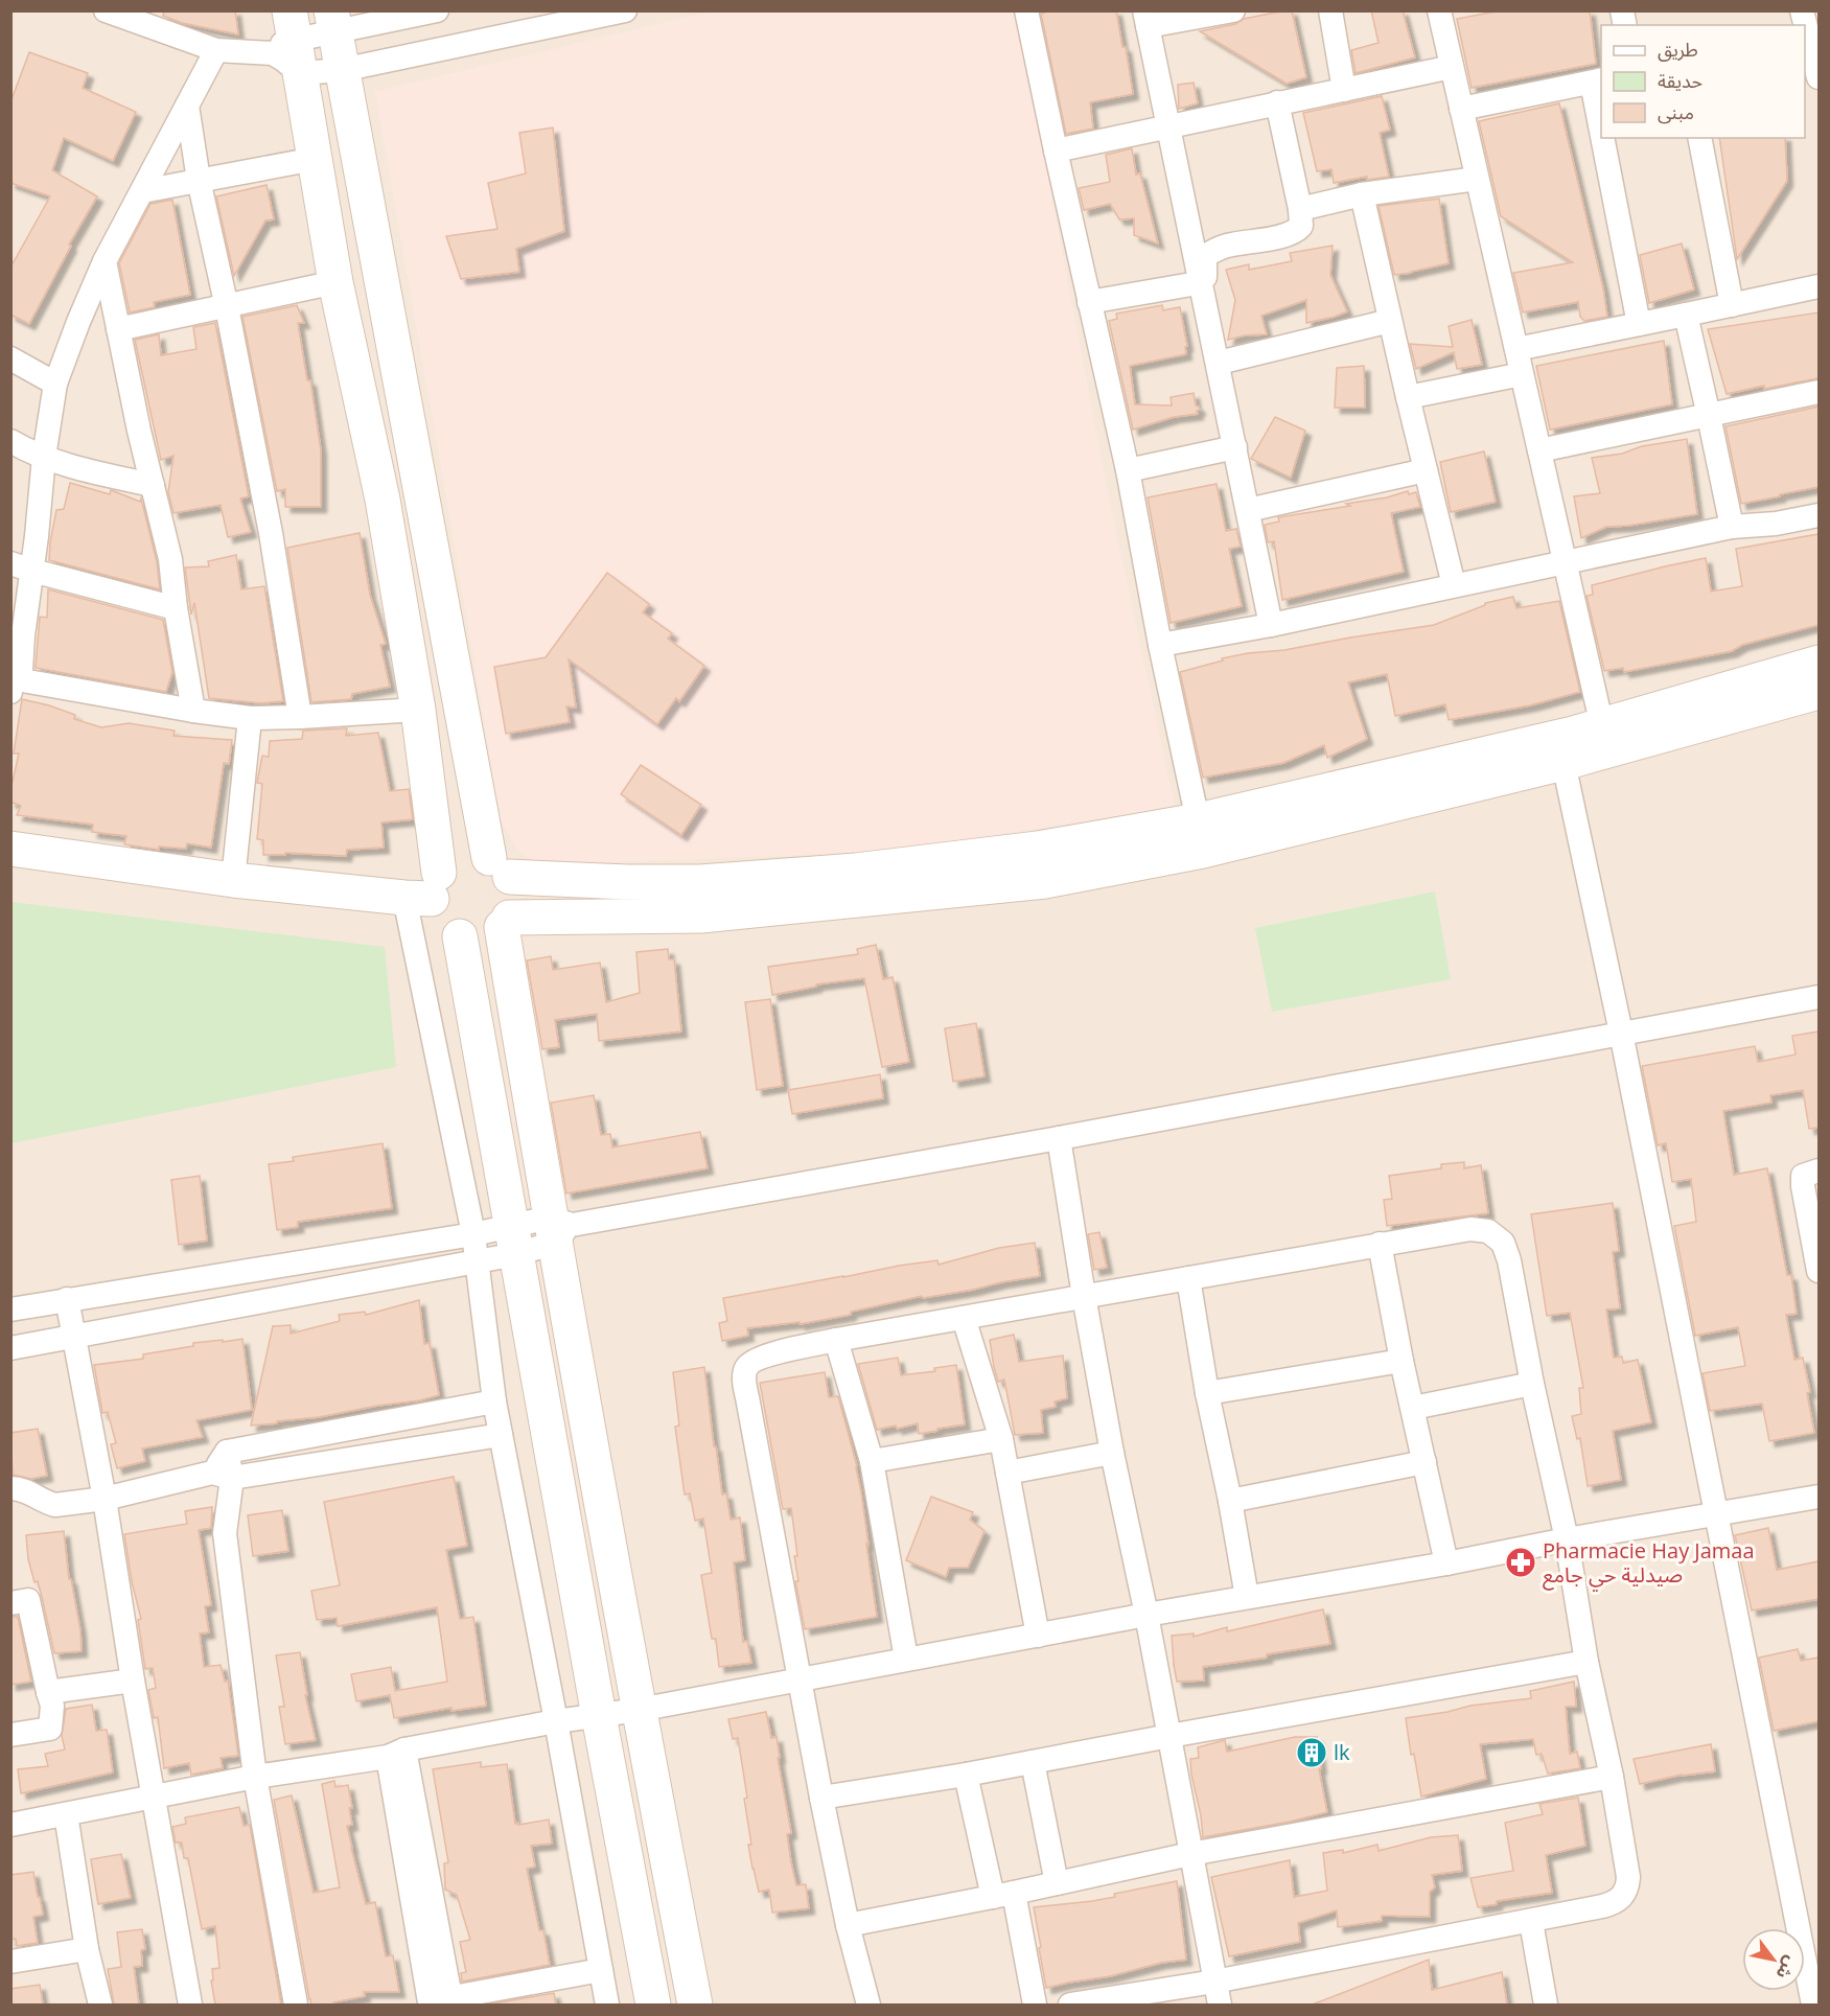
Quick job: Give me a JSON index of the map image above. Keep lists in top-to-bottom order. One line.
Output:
{"places":{"pharmacy":["Pharmacie Hay Jamaa صيدلية حي جامع"],"building":["lk"]},"legend":["طريق","حديقة","مبنى"],"north":"bottom right"}
